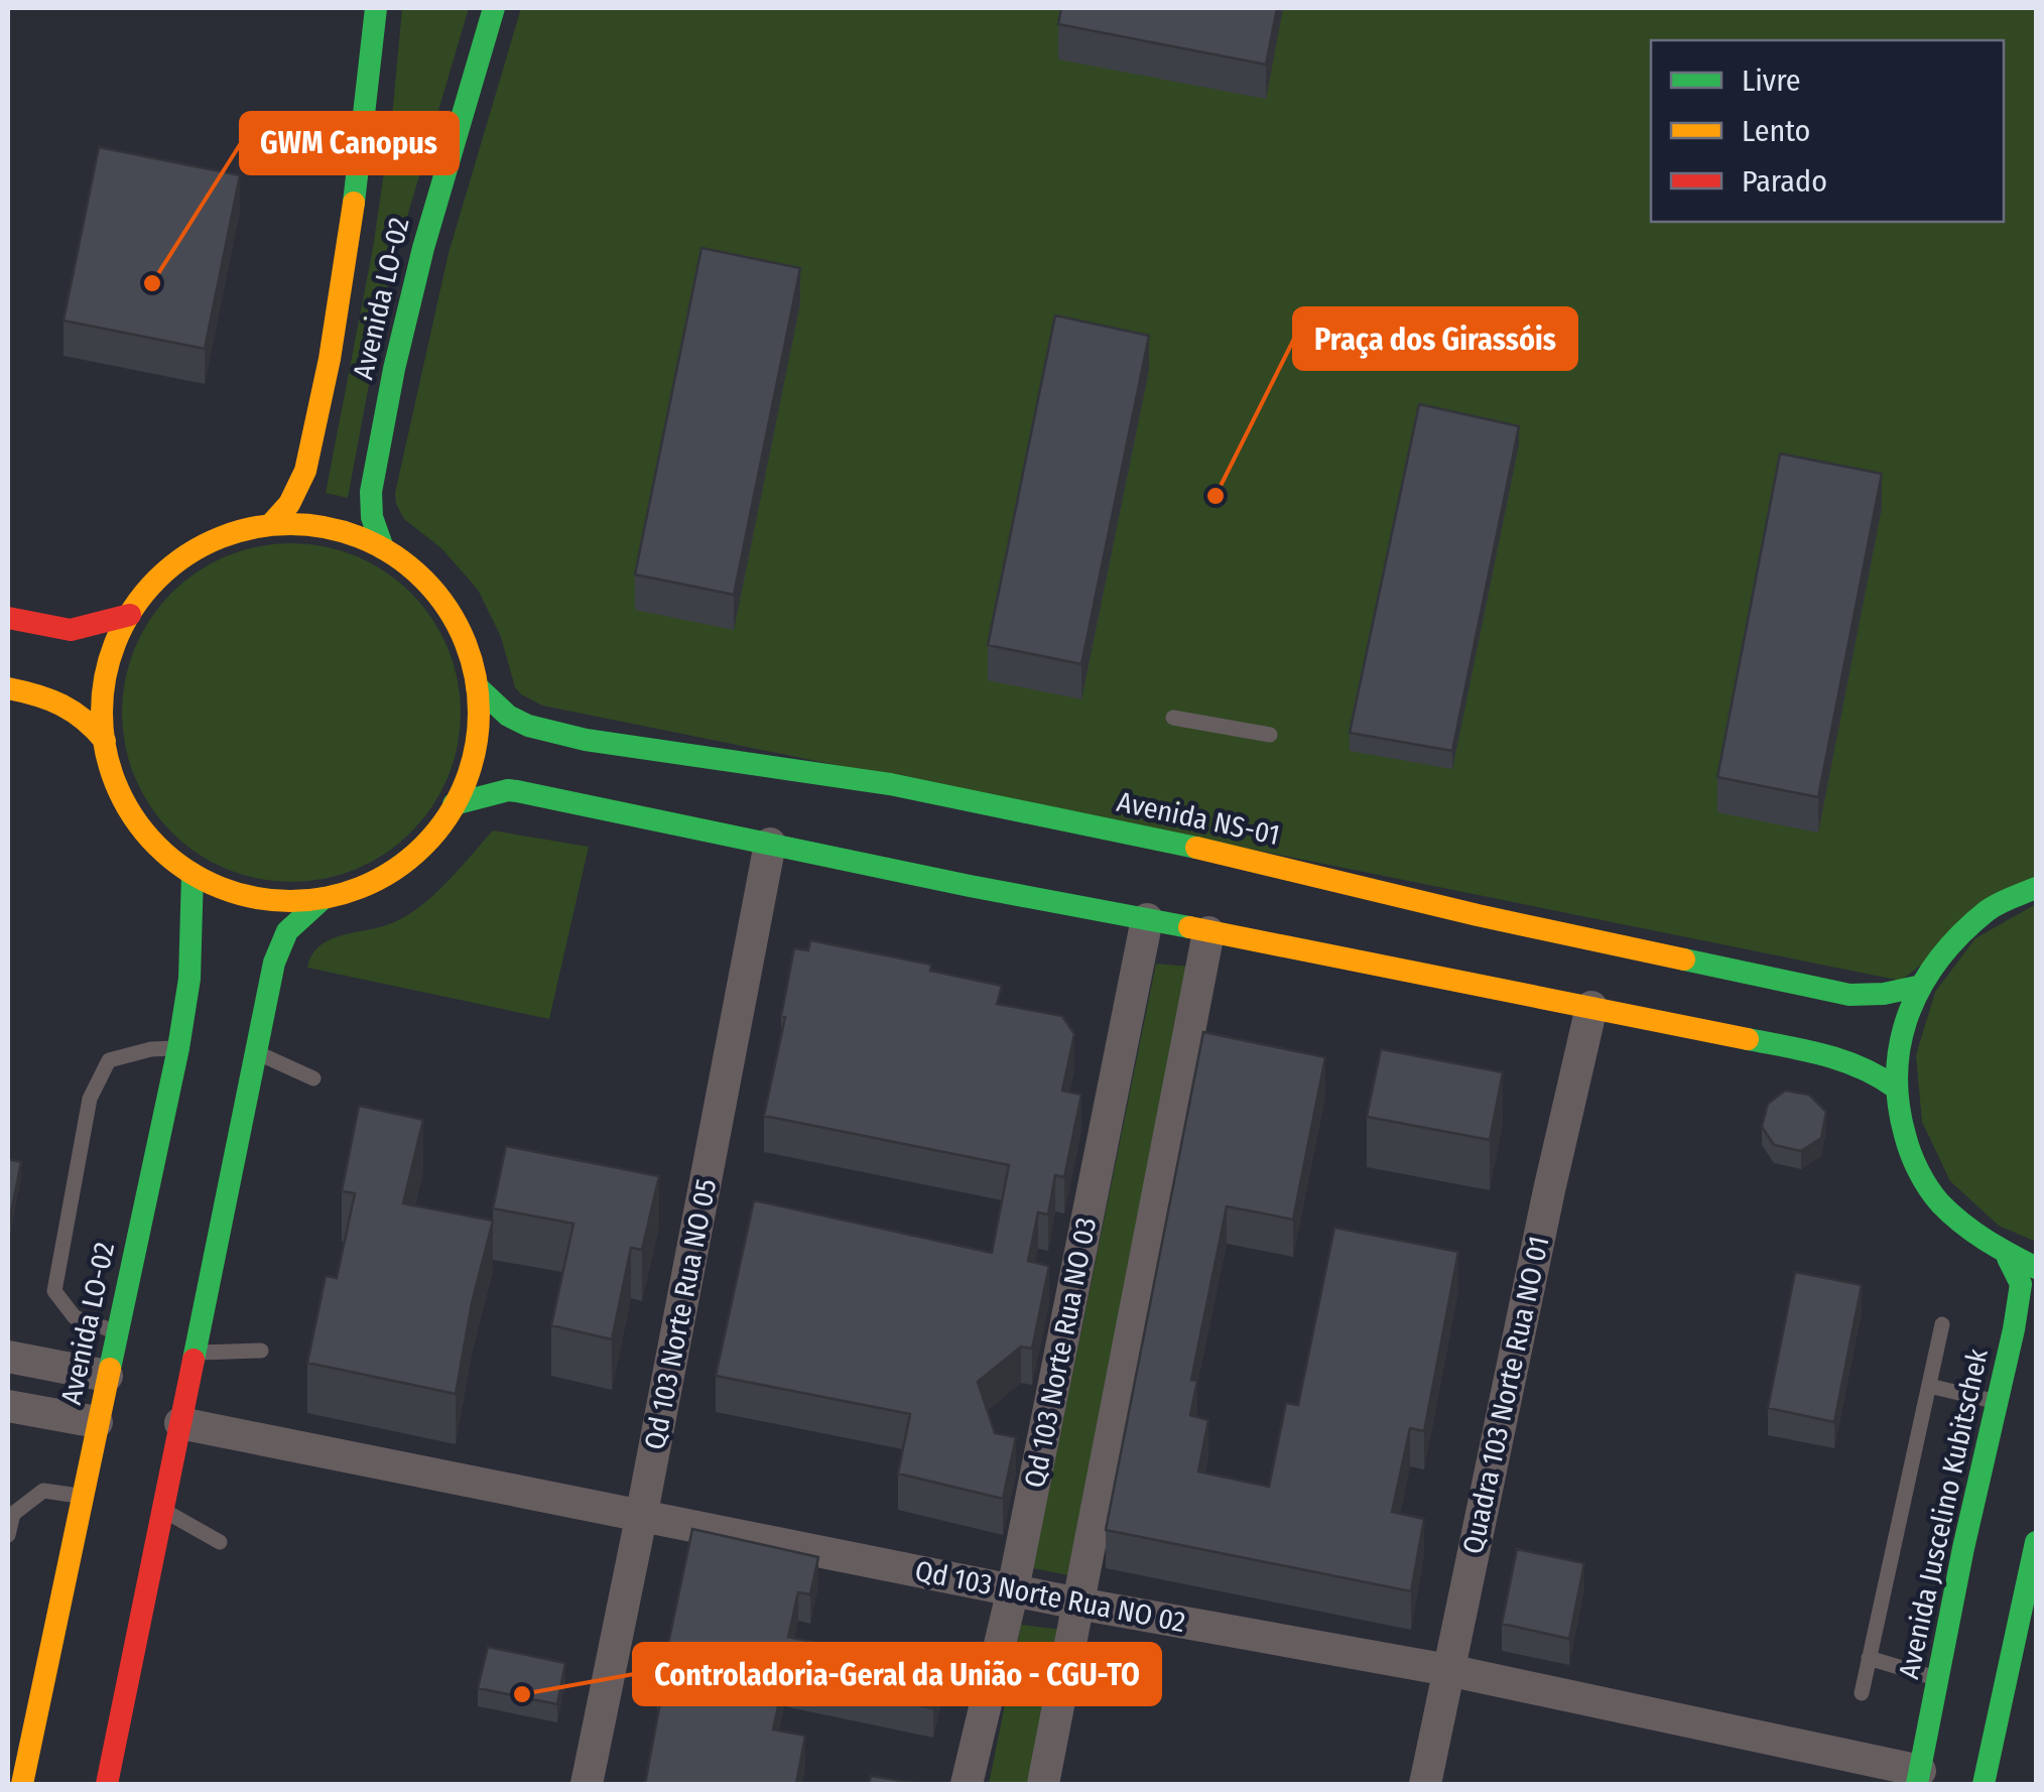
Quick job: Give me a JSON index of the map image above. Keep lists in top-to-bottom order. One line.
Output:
{"streets":{"main road":["Avenida LO-02","Avenida NS-01","Avenida Juscelino Kubitschek"],"street":["Qd 103 Norte Rua NO 05","Qd 103 Norte Rua NO 03","Quadra 103 Norte Rua NO 01","Qd 103 Norte Rua NO 02"]},"crossings":[["Qd 103 Norte Rua NO 05","Qd 103 Norte Rua NO 02"],["Qd 103 Norte Rua NO 03","Qd 103 Norte Rua NO 02"],["Quadra 103 Norte Rua NO 01","Qd 103 Norte Rua NO 02"],["Avenida Juscelino Kubitschek","Qd 103 Norte Rua NO 02"]],"places":["GWM Canopus","Praça dos Girassóis","Controladoria-Geral da União - CGU-TO"],"legend":["Livre","Lento","Parado"]}
